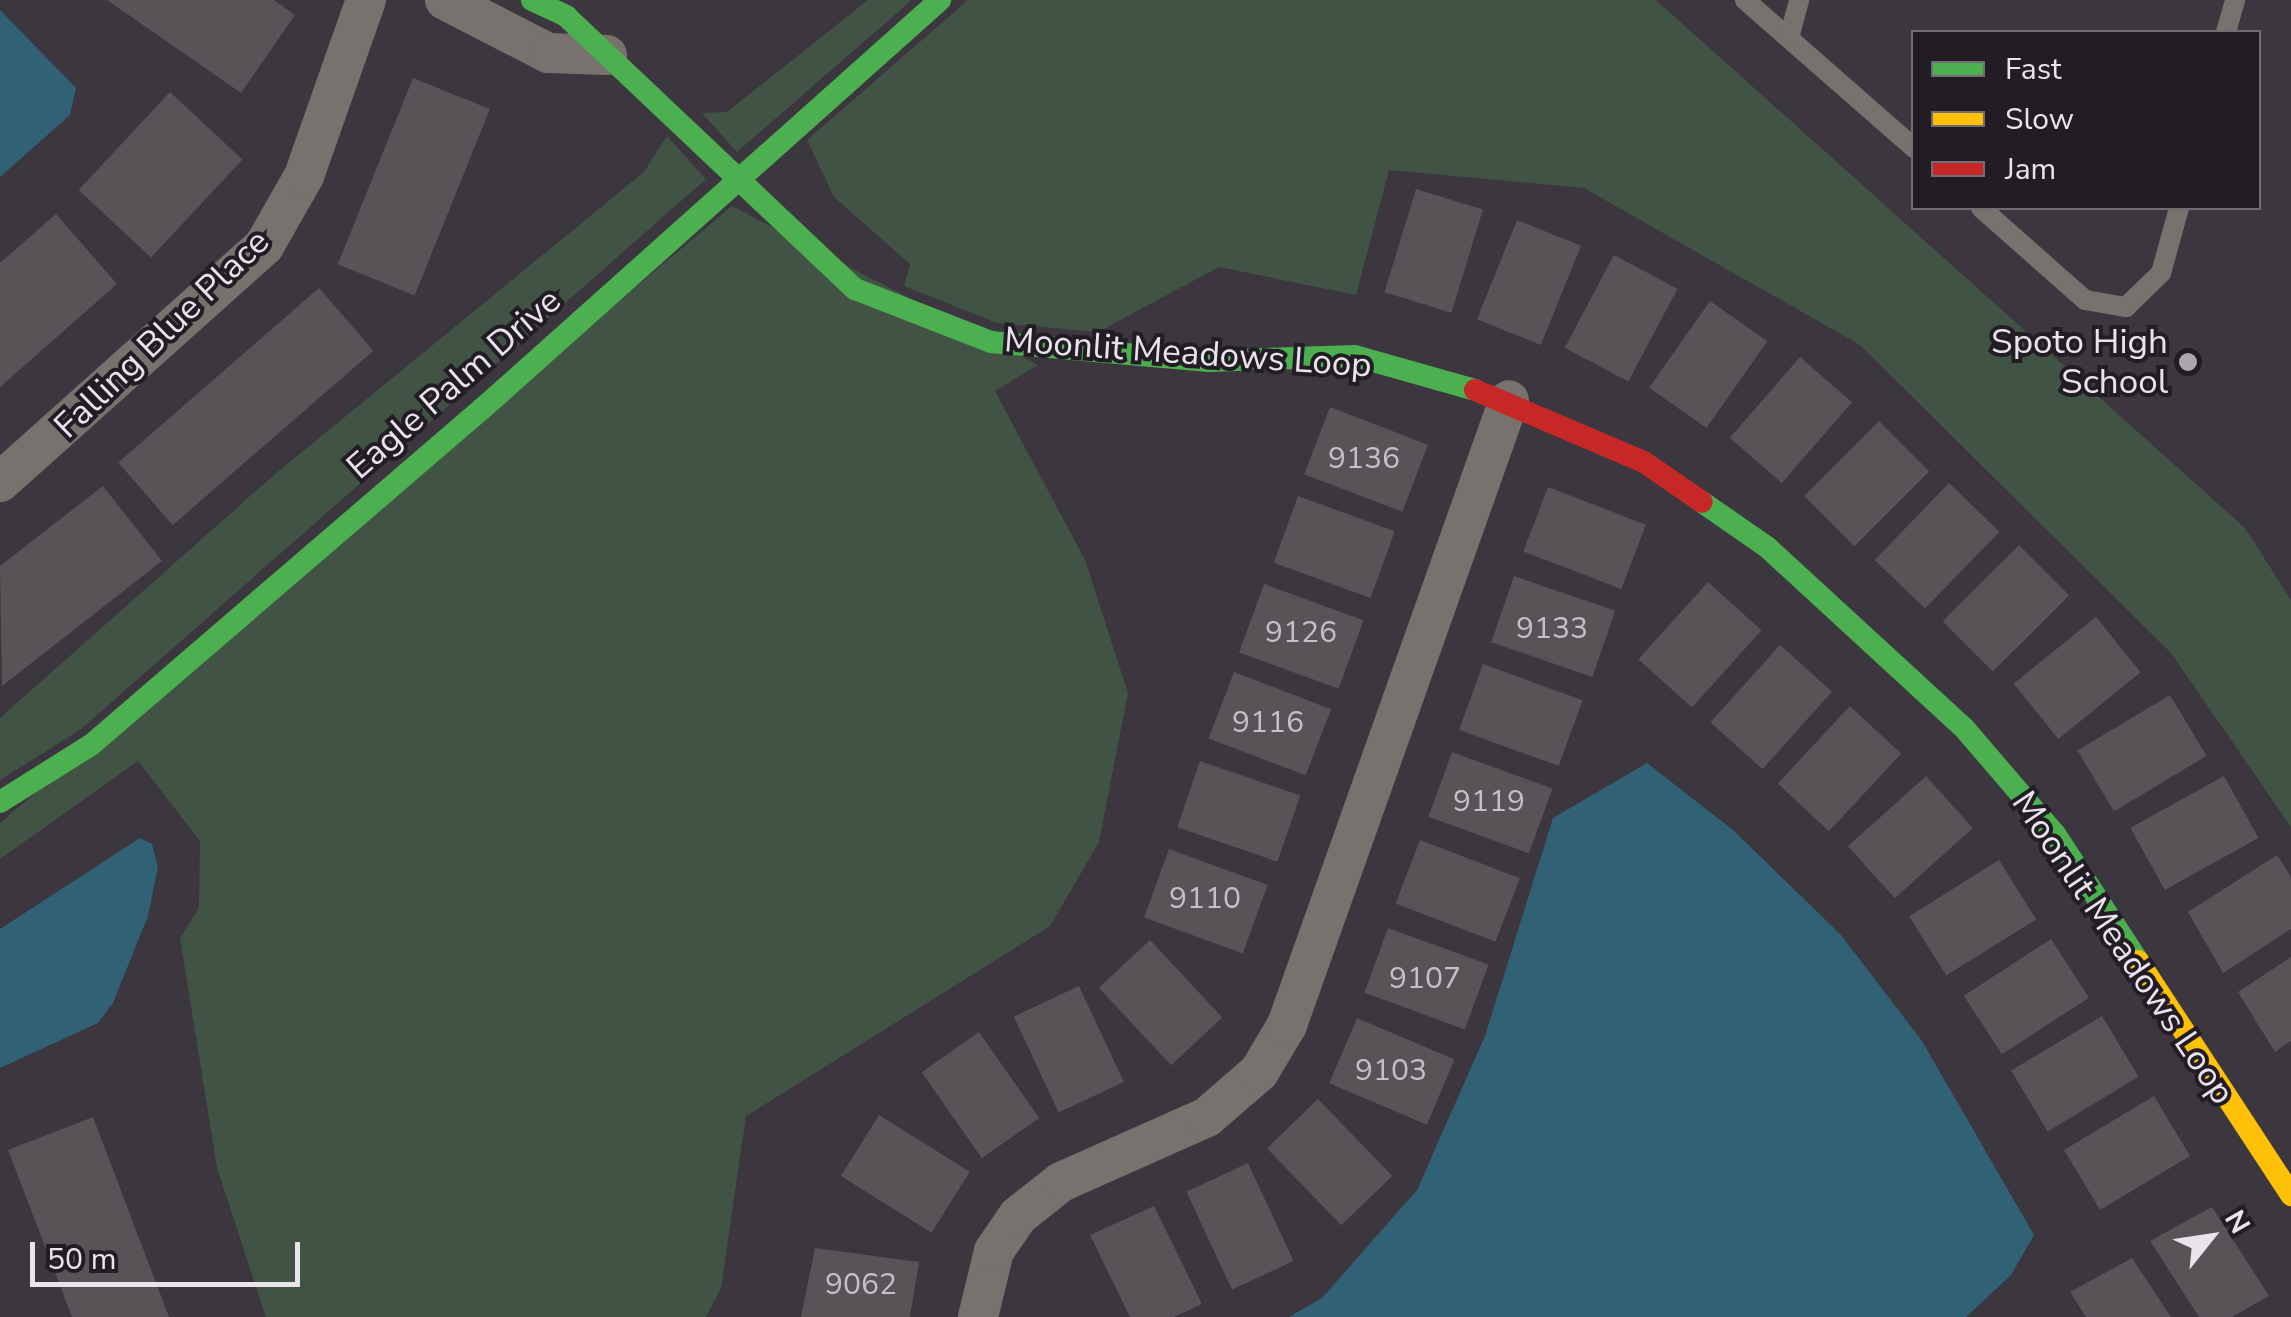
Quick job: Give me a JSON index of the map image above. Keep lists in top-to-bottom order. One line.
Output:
{"streets":{"street":["Falling Blue Place","Moonlit Meadows Loop","Eagle Palm Drive"]},"crossings":[["Moonlit Meadows Loop","Eagle Palm Drive"]],"places":["Spoto High School"],"house_numbers":["9136","9133","9126","9116","9119","9110","9107","9103","9062"],"legend":["Fast","Slow","Jam"],"scale_bar":"50 m","north":"top right"}
